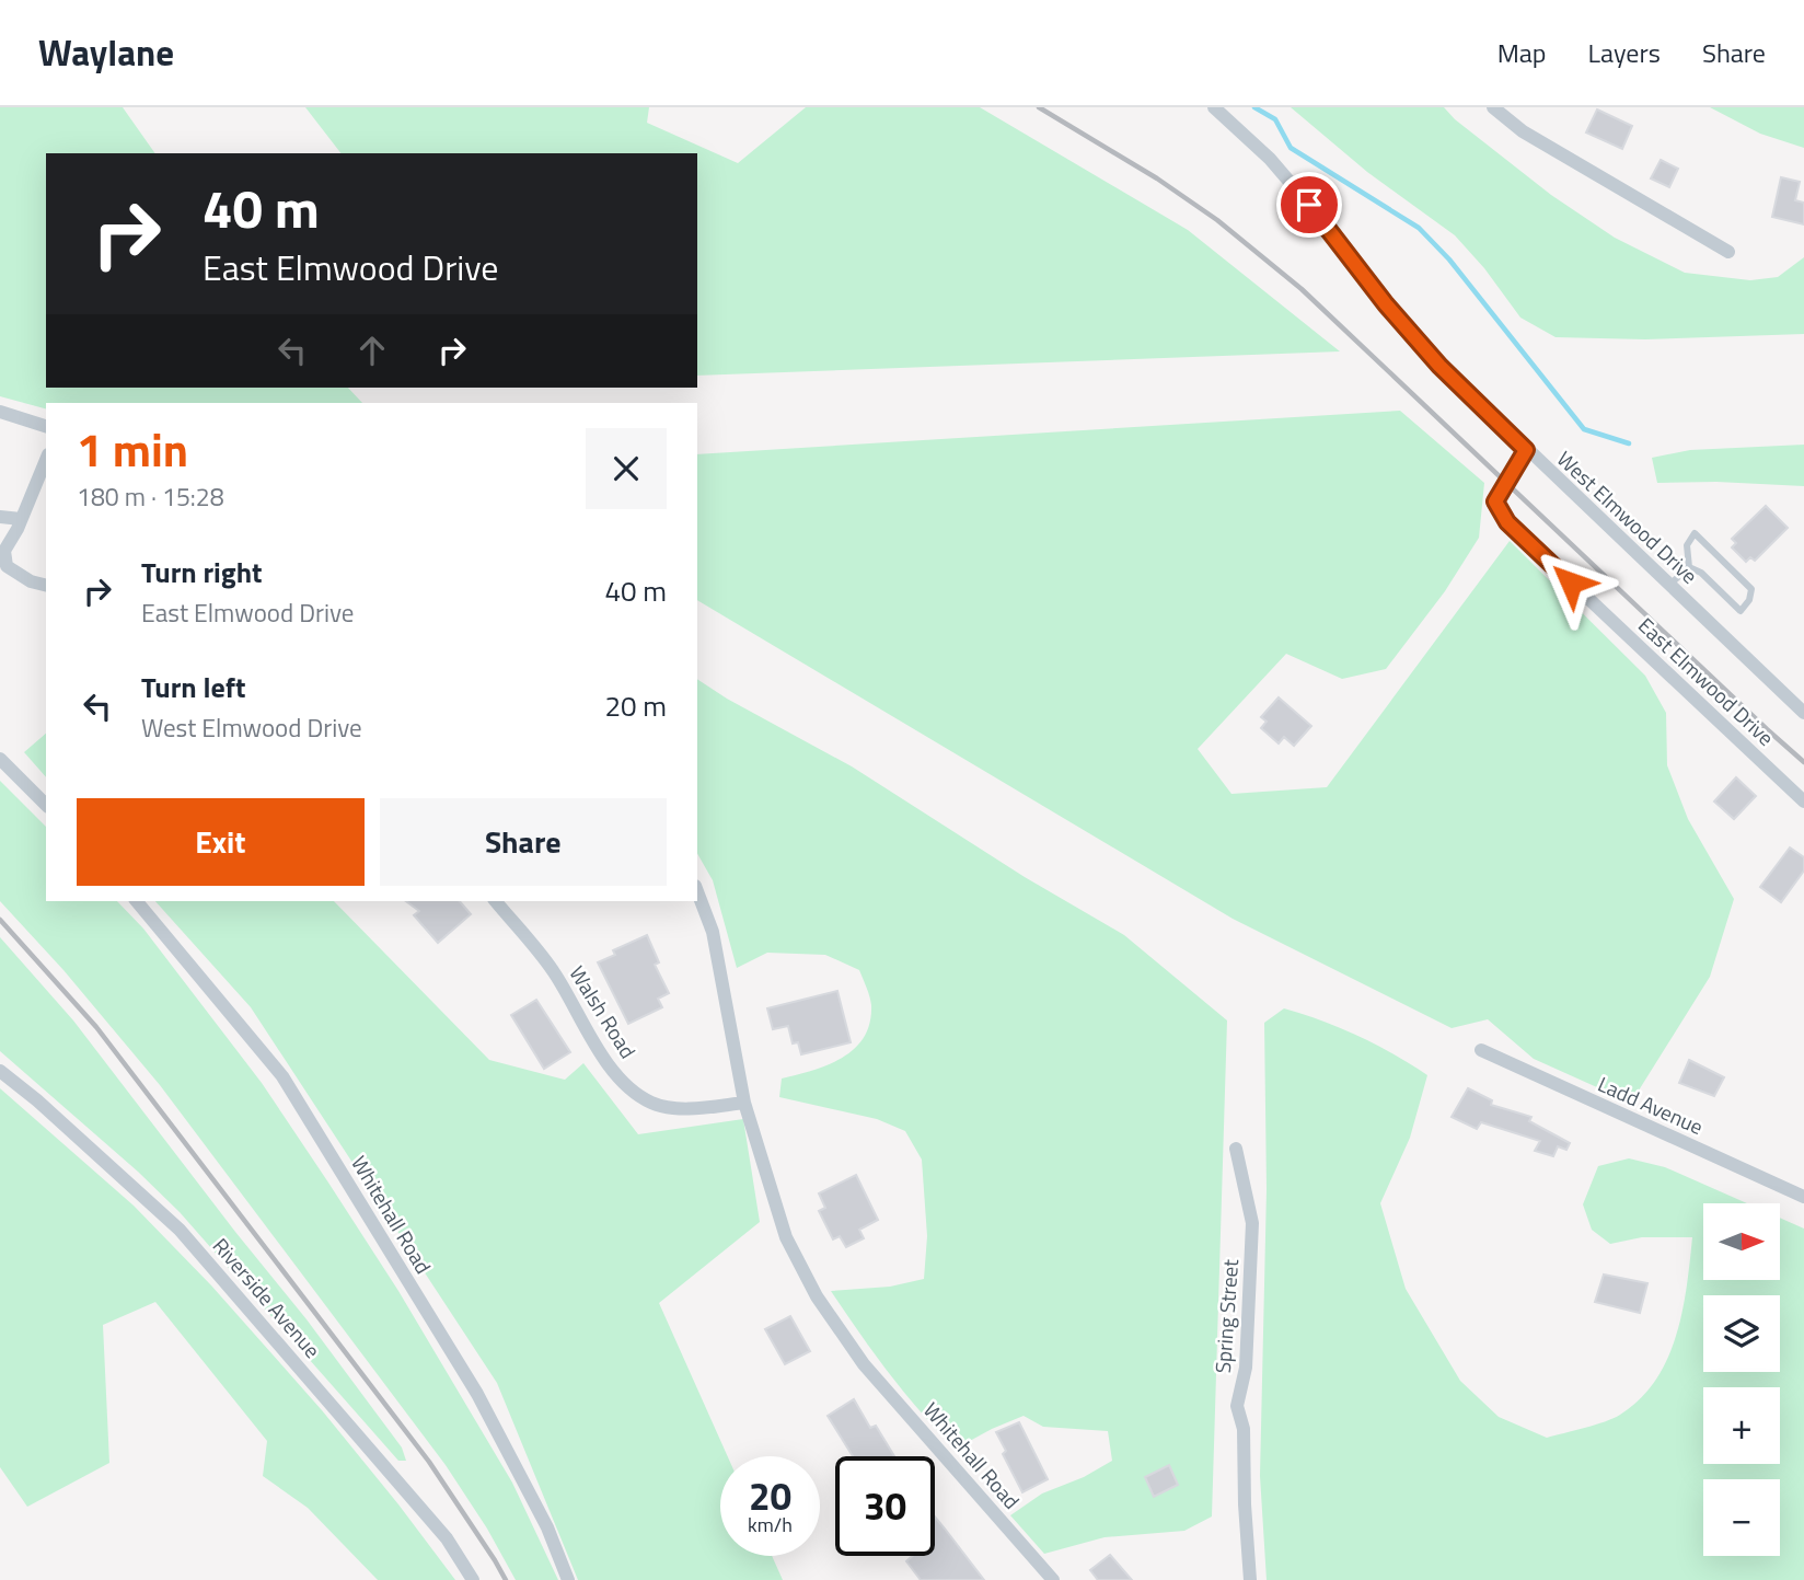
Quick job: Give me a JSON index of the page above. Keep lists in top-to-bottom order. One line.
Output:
{"streets":{"street":["West Elmwood Drive","East Elmwood Drive","Walsh Road","Ladd Avenue","Whitehall Road","Riverside Avenue","Spring Street"]},"crossings":[["West Elmwood Drive","East Elmwood Drive"],["Walsh Road","Whitehall Road"]],"north":"right","page":{"header":"Waylane","nav":["Map","Layers","Share"],"turn":["40 m","East Elmwood Drive"],"heading":["1 min","180 m · 15:28"],"list":[{"name":"Turn right","note":"East Elmwood Drive","value":"40 m"},{"name":"Turn left","note":"West Elmwood Drive","value":"20 m"}],"buttons":["Exit","Share"],"map_buttons":["+","−"],"speed":"20 km/h","limit":"30"}}
